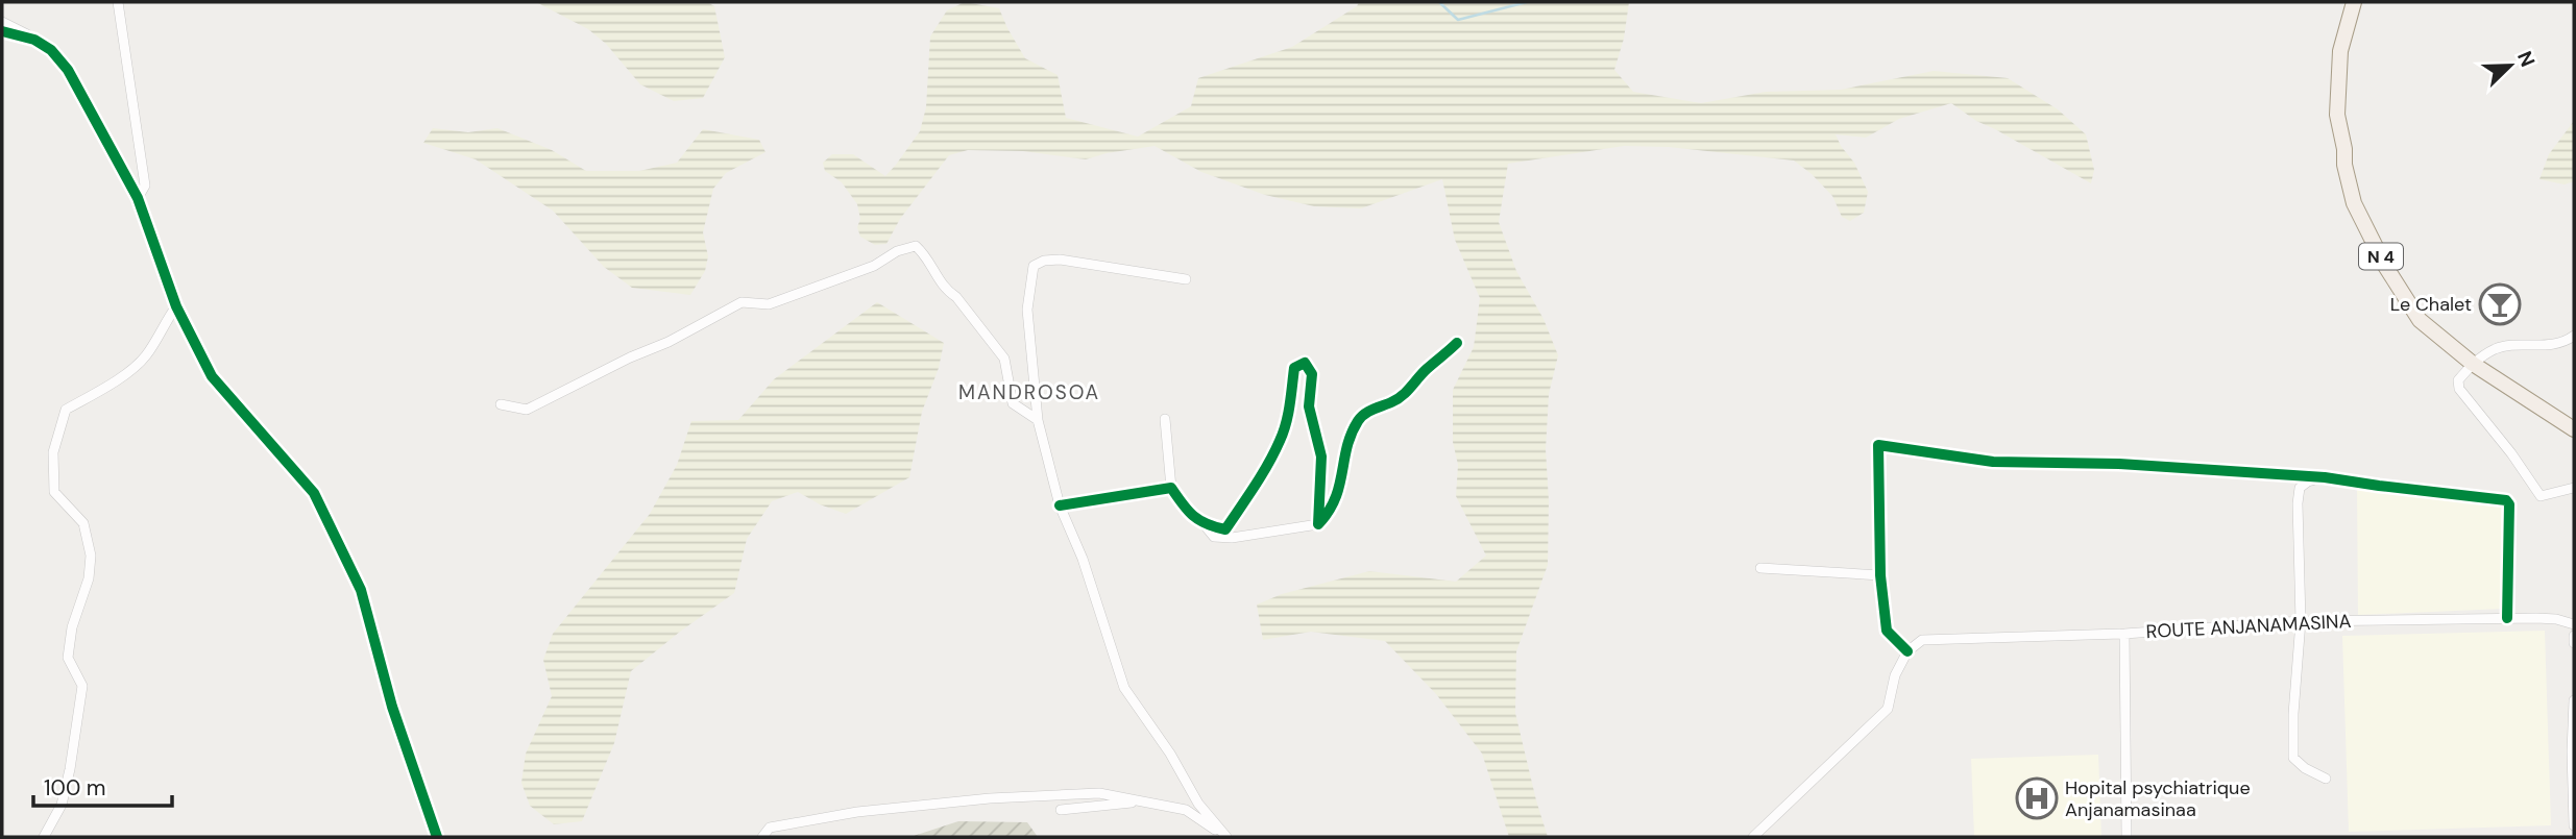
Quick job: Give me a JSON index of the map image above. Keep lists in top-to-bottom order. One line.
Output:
{"streets":{"main road":["N 4"],"street":["ROUTE ANJANAMASINA"]},"districts":["MANDROSOA"],"places":{"bar":["Le Chalet"],"hospital":["Hopital psychiatrique Anjanamasinaa"]},"scale_bar":"100 m","north":"top right"}
